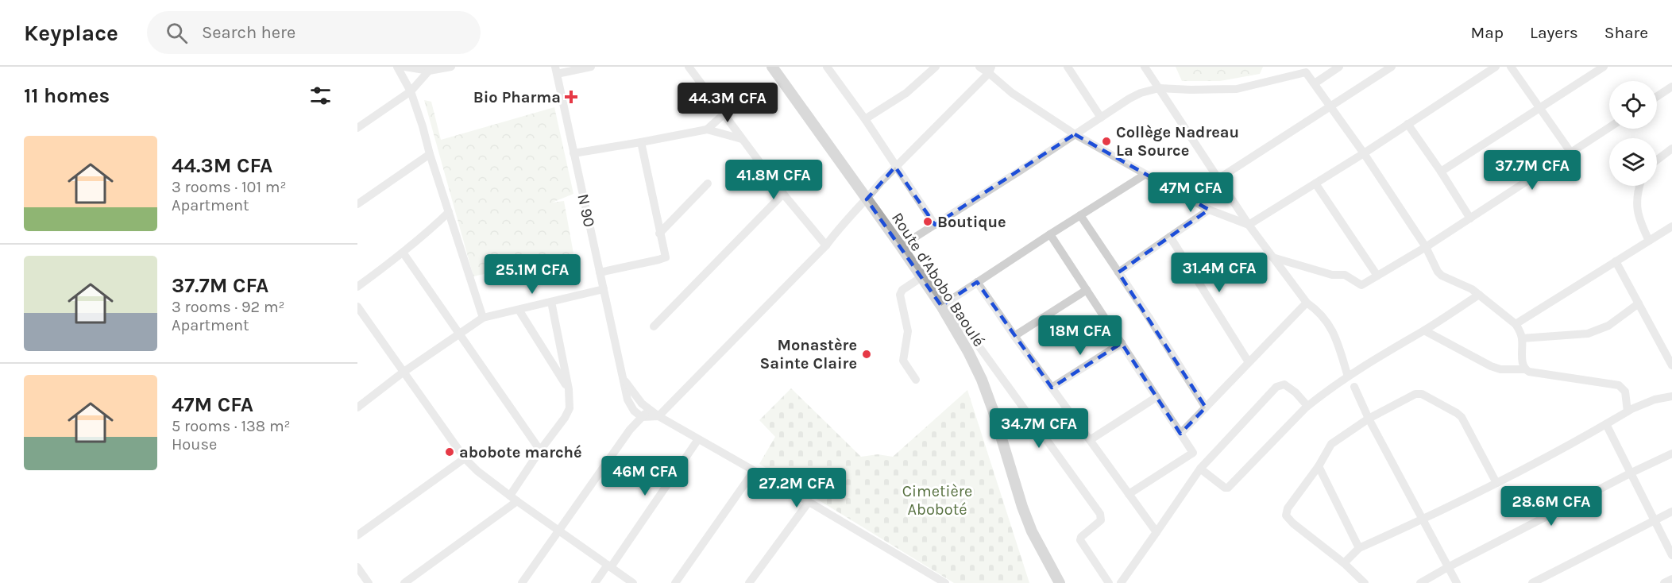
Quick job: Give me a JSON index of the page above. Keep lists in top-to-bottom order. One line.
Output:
{"streets":{"main road":["Route d'Abobo Baoulé"],"street":["N 90"]},"parks":["Cimetière Aboboté"],"places":{"health":["Bio Pharma"],"other":["Collège Nadreau La Source","Boutique","Monastère Sainte Claire","abobote marché"]},"page":{"header":"Keyplace","search":"Search here","nav":["Map","Layers","Share"],"heading":"11 homes","price":["44.3M CFA","37.7M CFA","41.8M CFA","47M CFA","31.4M CFA","25.1M CFA","18M CFA","34.7M CFA","46M CFA","27.2M CFA","28.6M CFA"],"list":[{"name":"44.3M CFA","note":"3 rooms · 101 m² · Apartment"},{"name":"37.7M CFA","note":"3 rooms · 92 m² · Apartment"},{"name":"47M CFA","note":"5 rooms · 138 m² · House"}]}}
